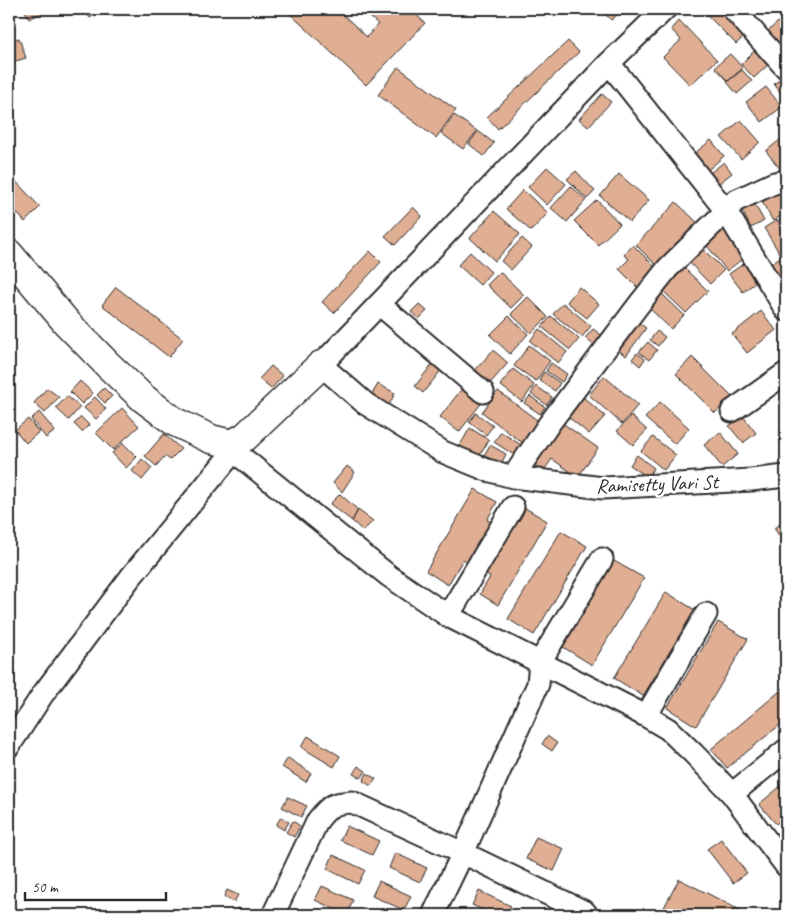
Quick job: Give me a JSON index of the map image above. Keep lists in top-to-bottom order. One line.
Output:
{"streets":{"street":["Ramisetty Vari St"]},"scale_bar":"50 m"}
